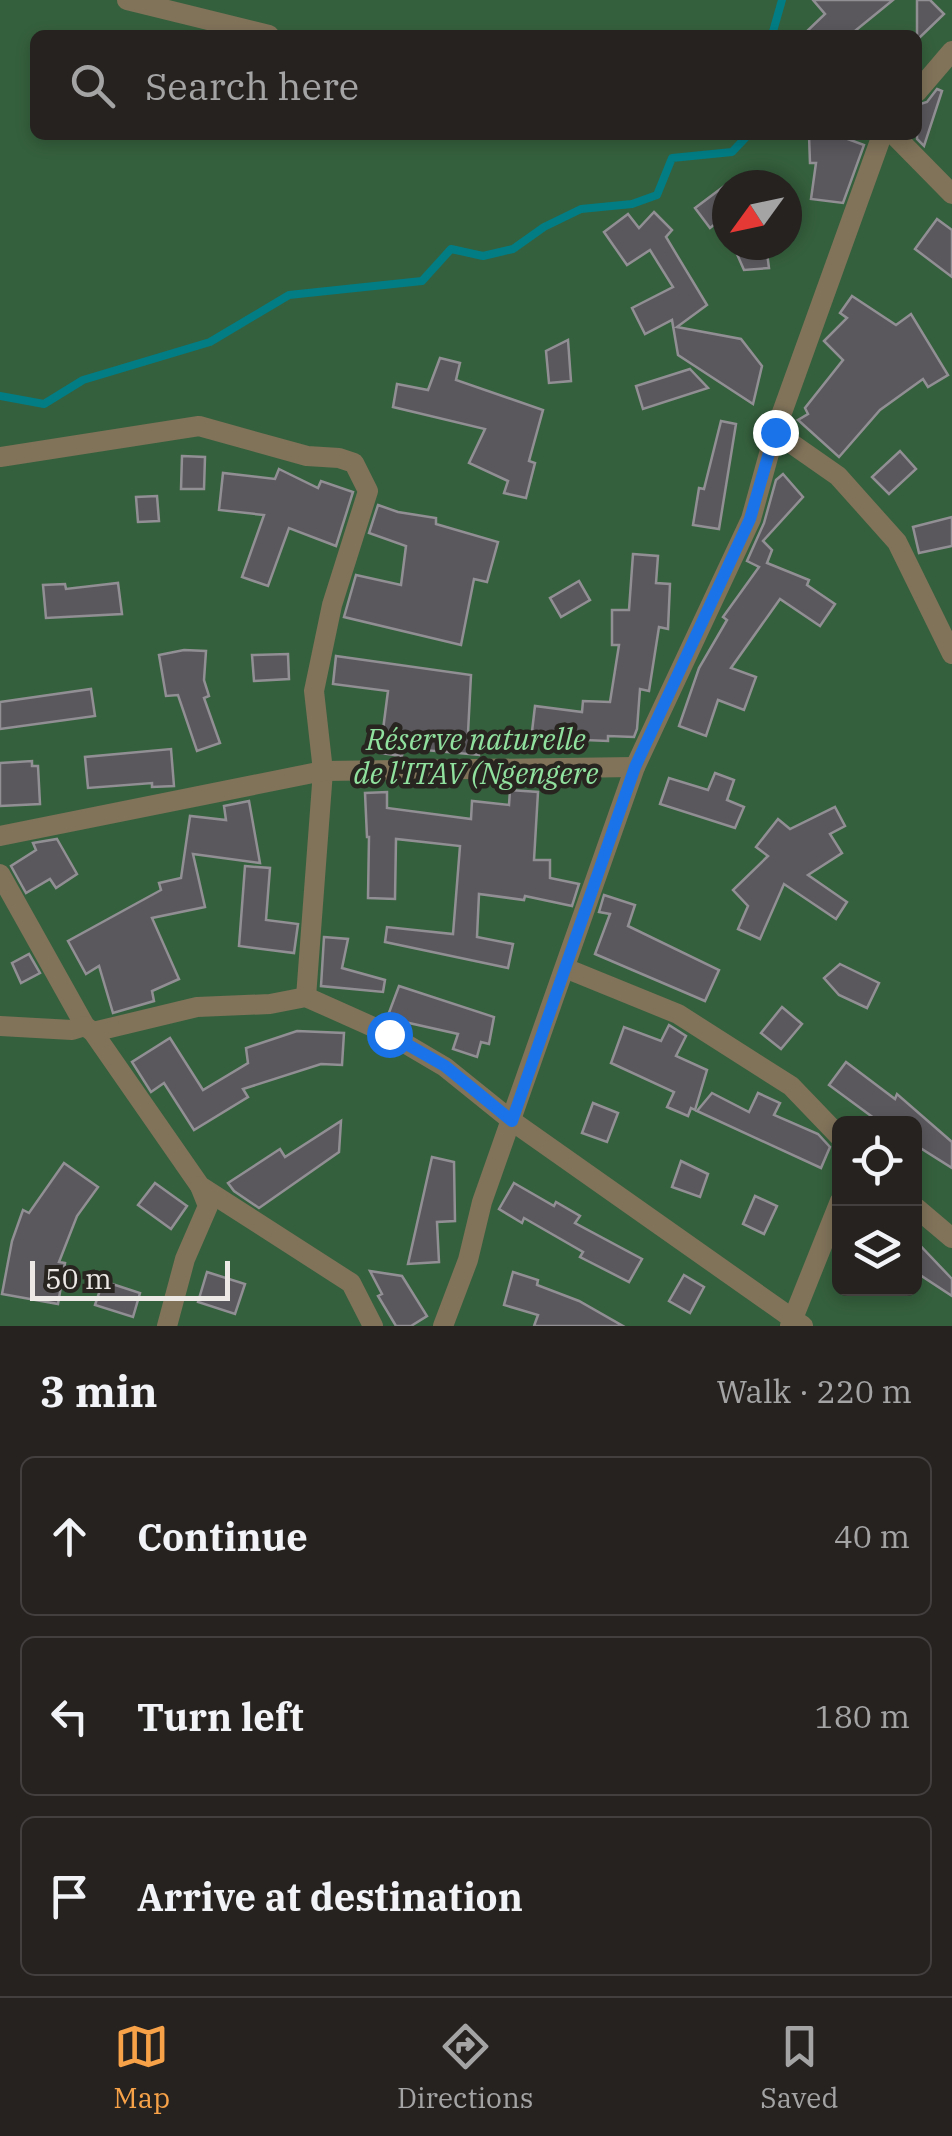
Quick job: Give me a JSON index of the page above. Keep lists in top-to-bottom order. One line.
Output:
{"parks":["Réserve naturelle de l'ITAV (Ngengere"],"scale_bar":"50 m","north":"bottom left","page":{"search":"Search here","scale":"50 m","heading":["3 min","Walk · 220 m"],"list":[["Continue","40 m"],["Turn left","180 m"],"Arrive at destination"],"nav":["Map","Directions","Saved"]}}
